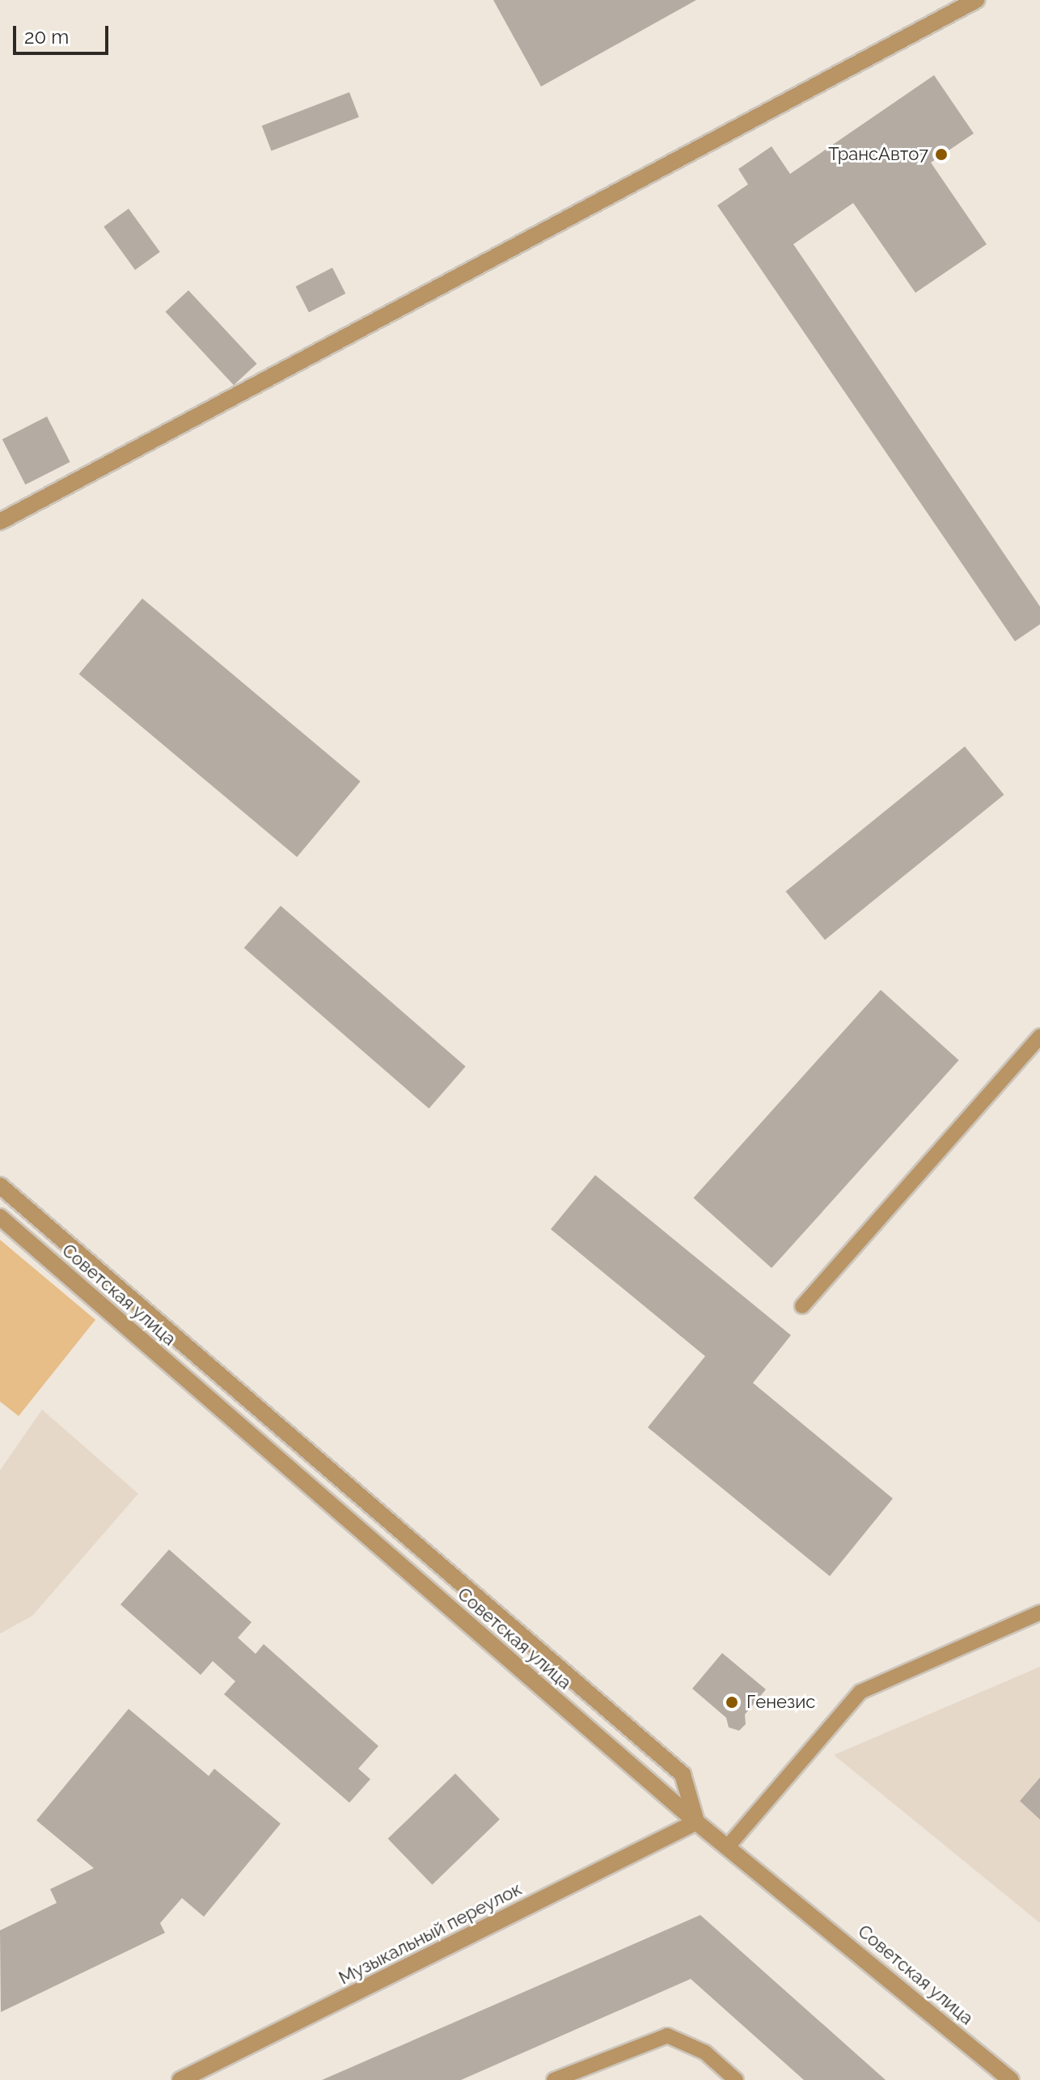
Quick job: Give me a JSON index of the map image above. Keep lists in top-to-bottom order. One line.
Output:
{"streets":{"street":["Советская улица","Музыкальный переулок"]},"crossings":[["Советская улица","Музыкальный переулок"]],"places":["ТрансАвто7","Генезис"],"scale_bar":"20 m"}
